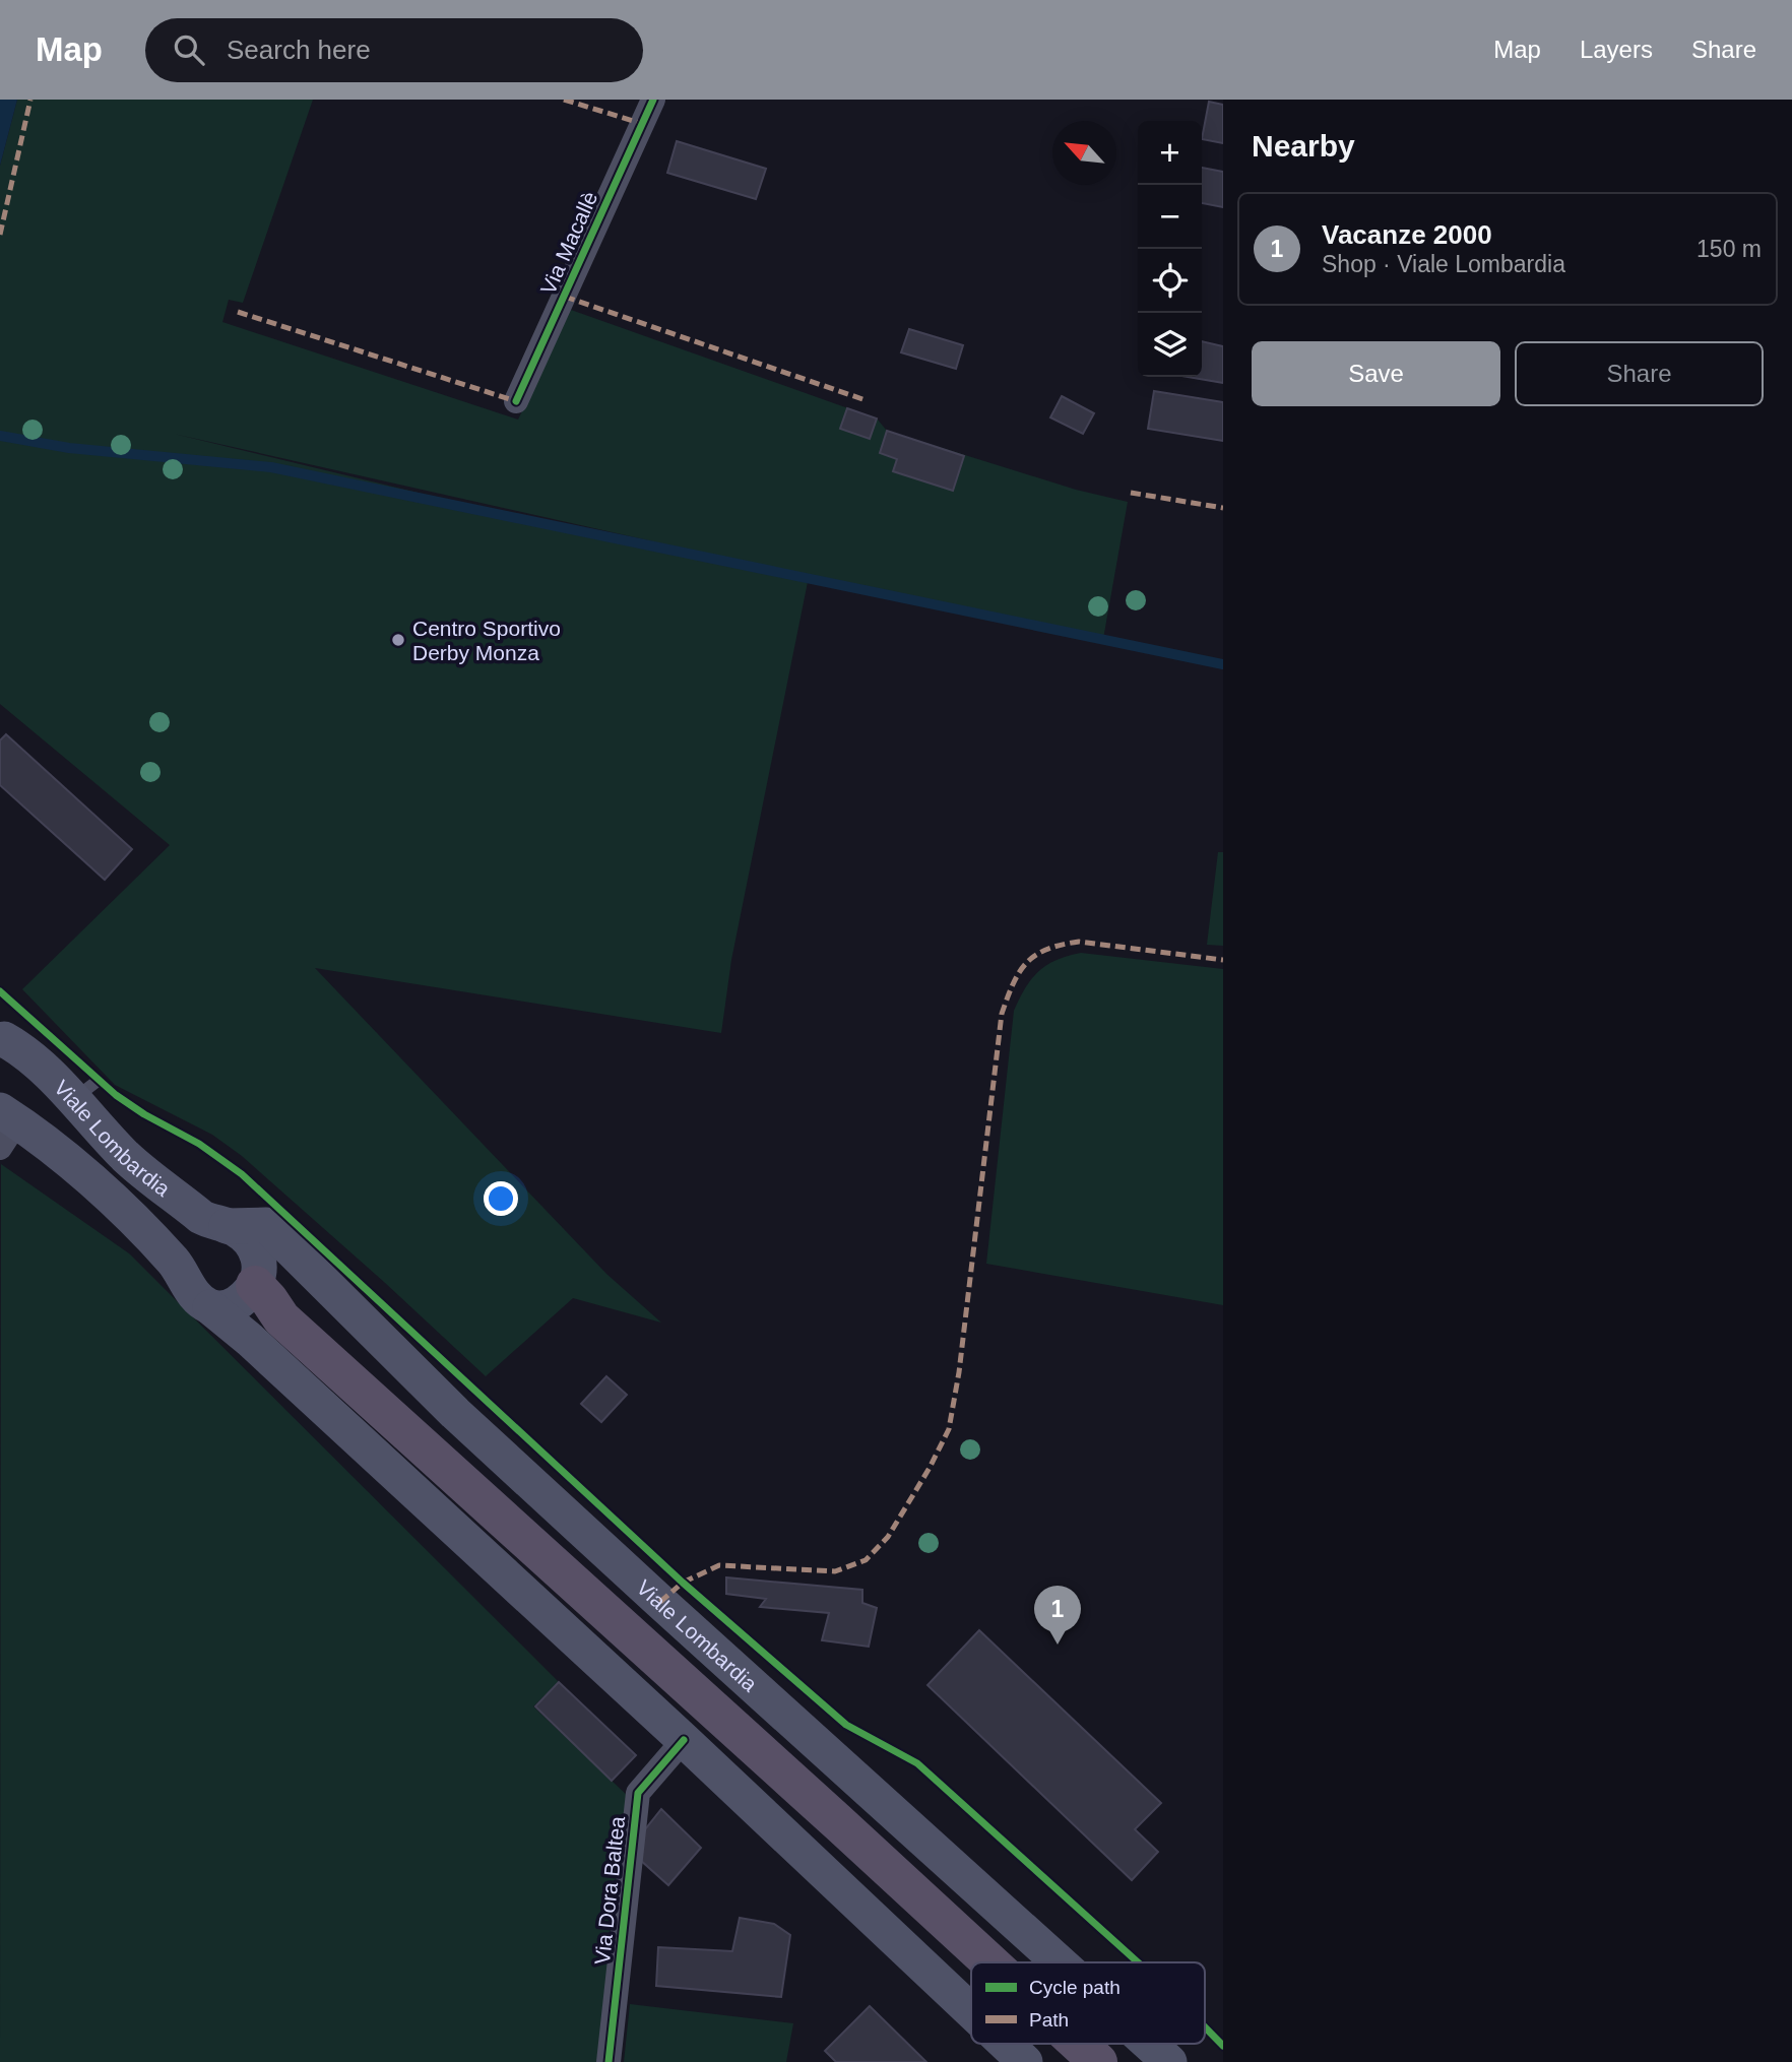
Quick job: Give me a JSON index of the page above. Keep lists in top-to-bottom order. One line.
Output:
{"streets":{"main road":["Viale Lombardia"],"street":["Via Macallè","Via Dora Baltea"]},"places":["Centro Sportivo Derby Monza"],"legend":["Cycle path","Path"],"north":"top left","page":{"header":"Map","search":"Search here","nav":["Map","Layers","Share"],"heading":"Nearby","map_buttons":["+","−"],"list":[{"mark":"1","name":"Vacanze 2000","note":"Shop · Viale Lombardia","value":"150 m"}],"buttons":["Save","Share"],"pins":"1"}}
